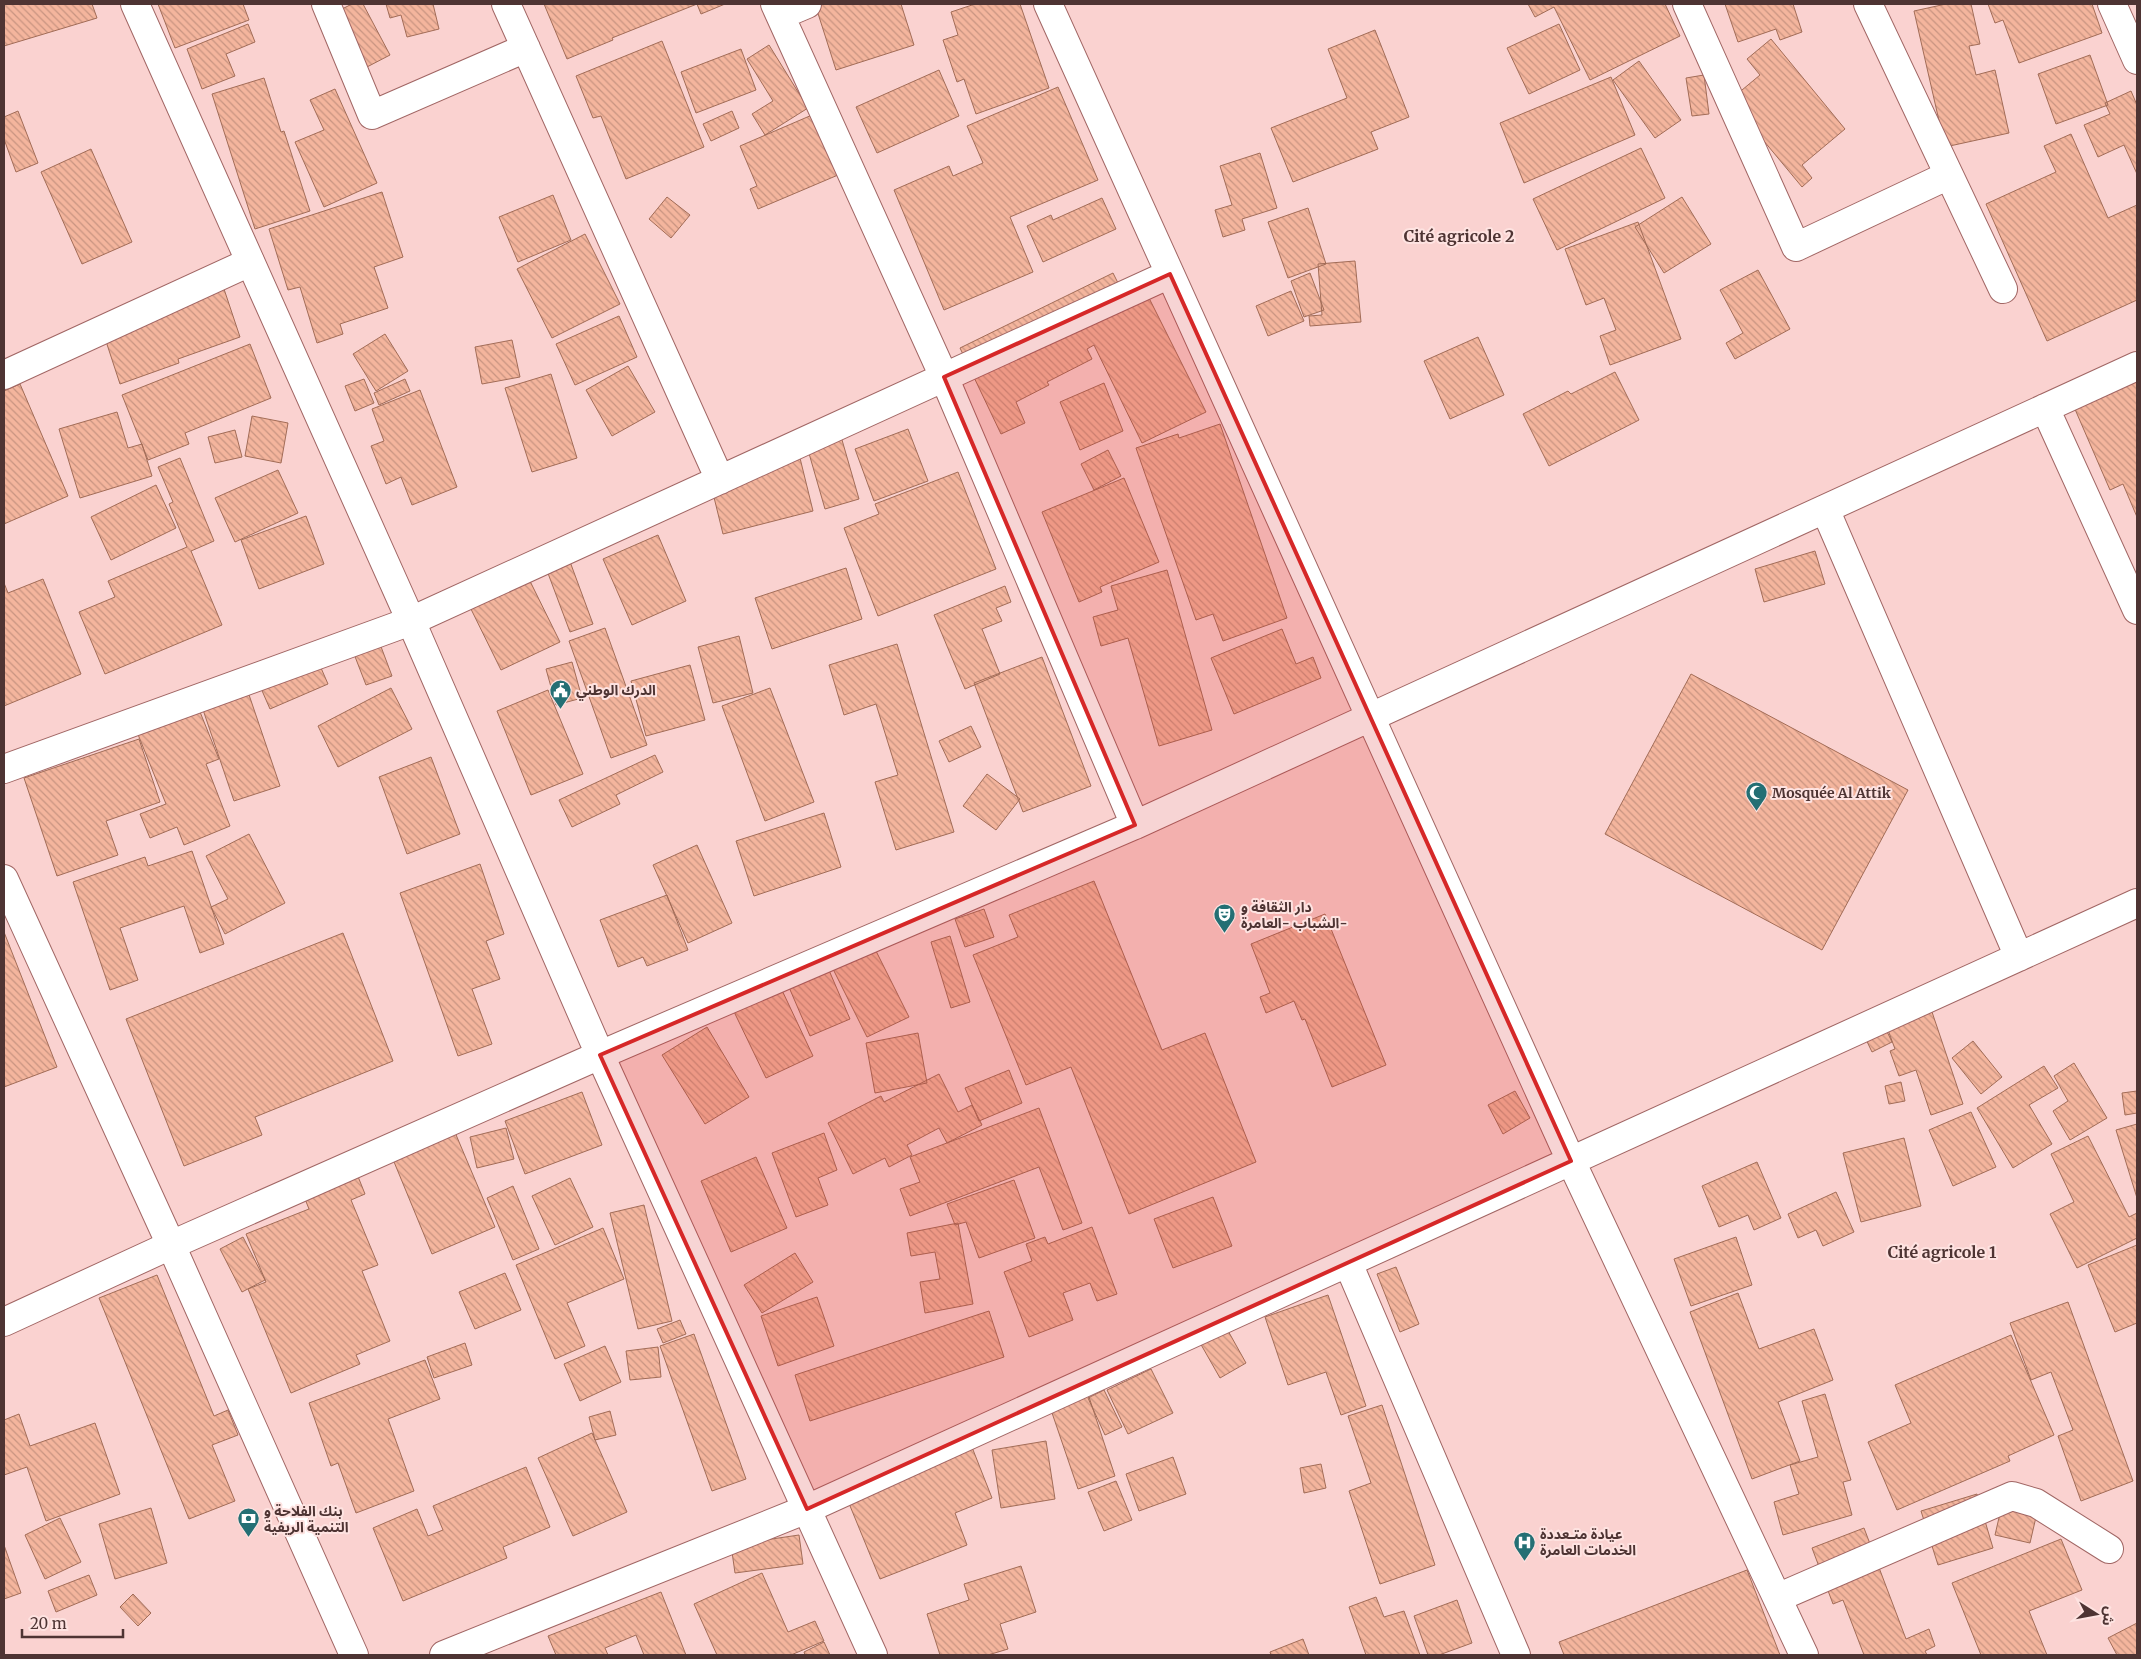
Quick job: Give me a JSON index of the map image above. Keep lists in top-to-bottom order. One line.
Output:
{"districts":["Cité agricole 2","Cité agricole 1"],"places":{"public building":["الدرك الوطني"],"mosque":["Mosquée Al Attik"],"theatre":["دار الثقافة و الشباب -العامرة-"],"bank":["بنك الفلاحة و التنمية الريفية"],"hospital":["عيادة متـعددة الخدمات العامرة"]},"scale_bar":"20 m","north":"right"}
